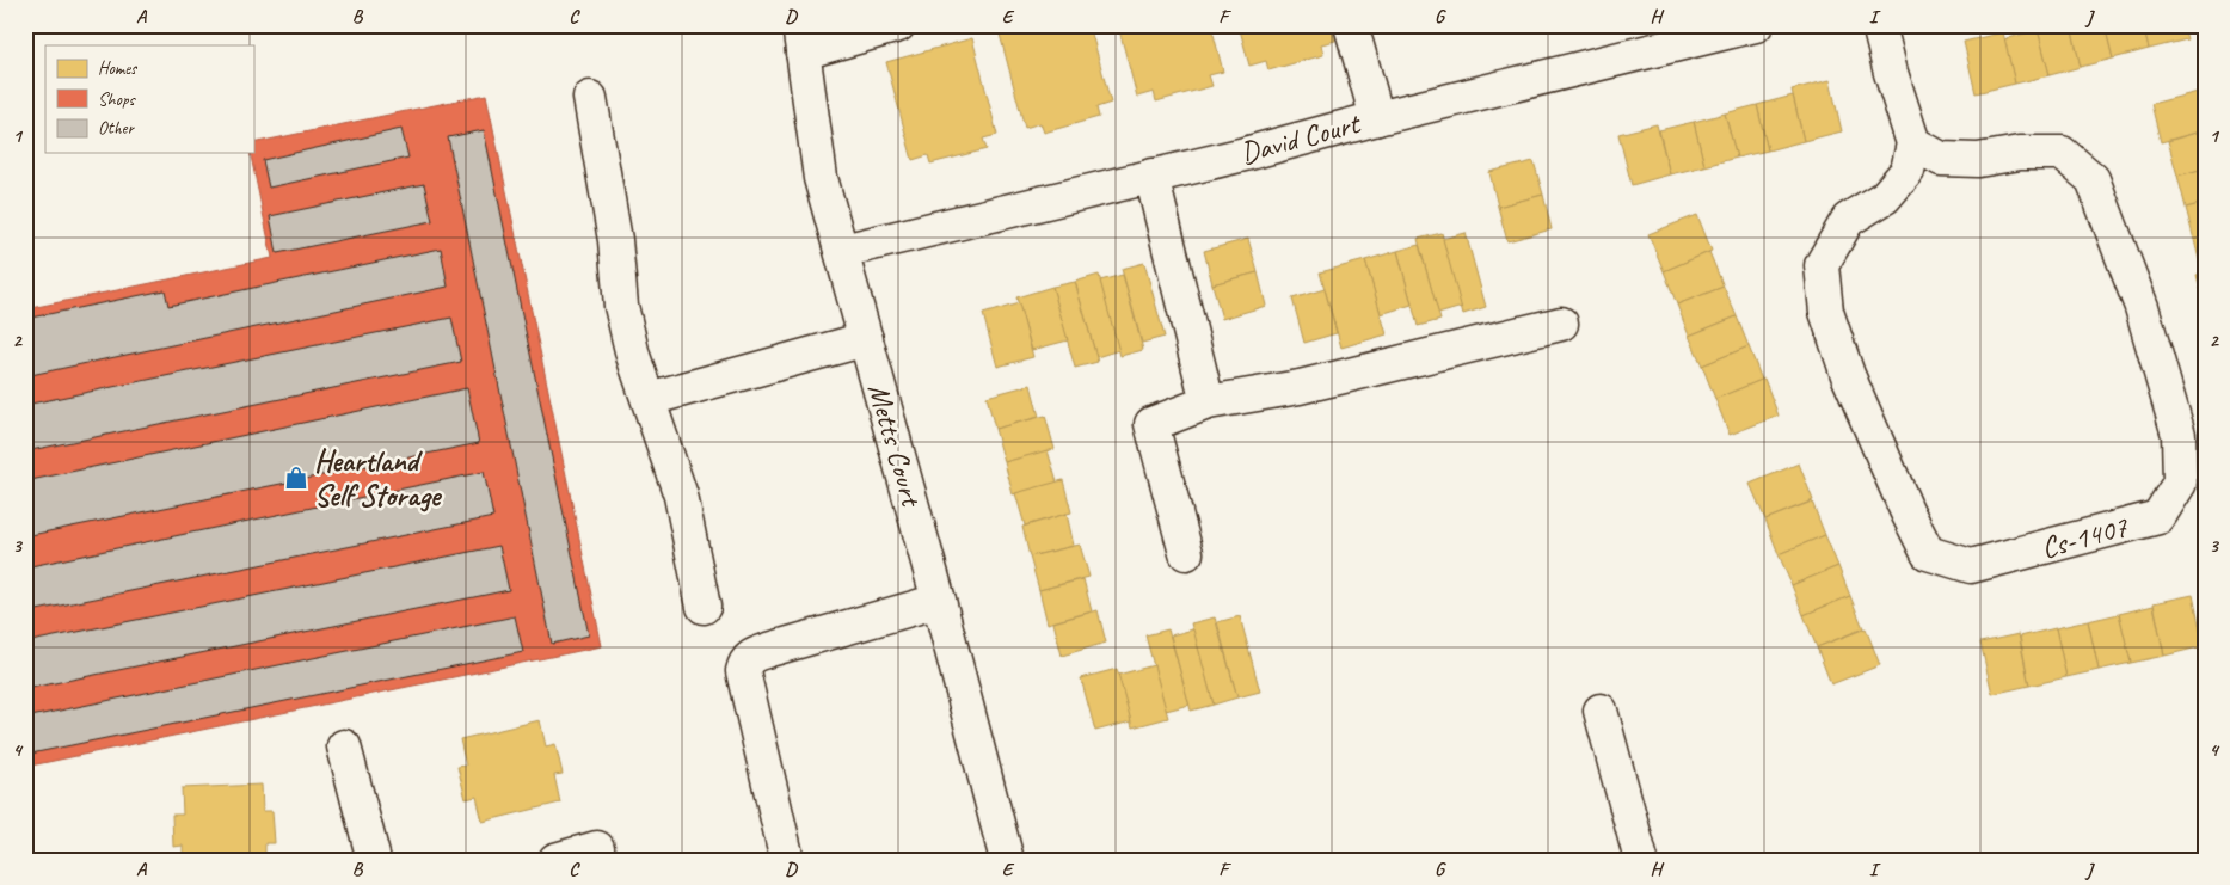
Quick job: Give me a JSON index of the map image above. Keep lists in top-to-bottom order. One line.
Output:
{"streets":{"street":["David Court","Metts Court","Cs-1407"]},"crossings":[["David Court","Metts Court"]],"places":{"shop":["Heartland Self Storage"]},"legend":["Homes","Shops","Other"],"grid":{"columns":["A","B","C","D","E","F","G","H","I","J"],"rows":["1","2","3","4"]}}
